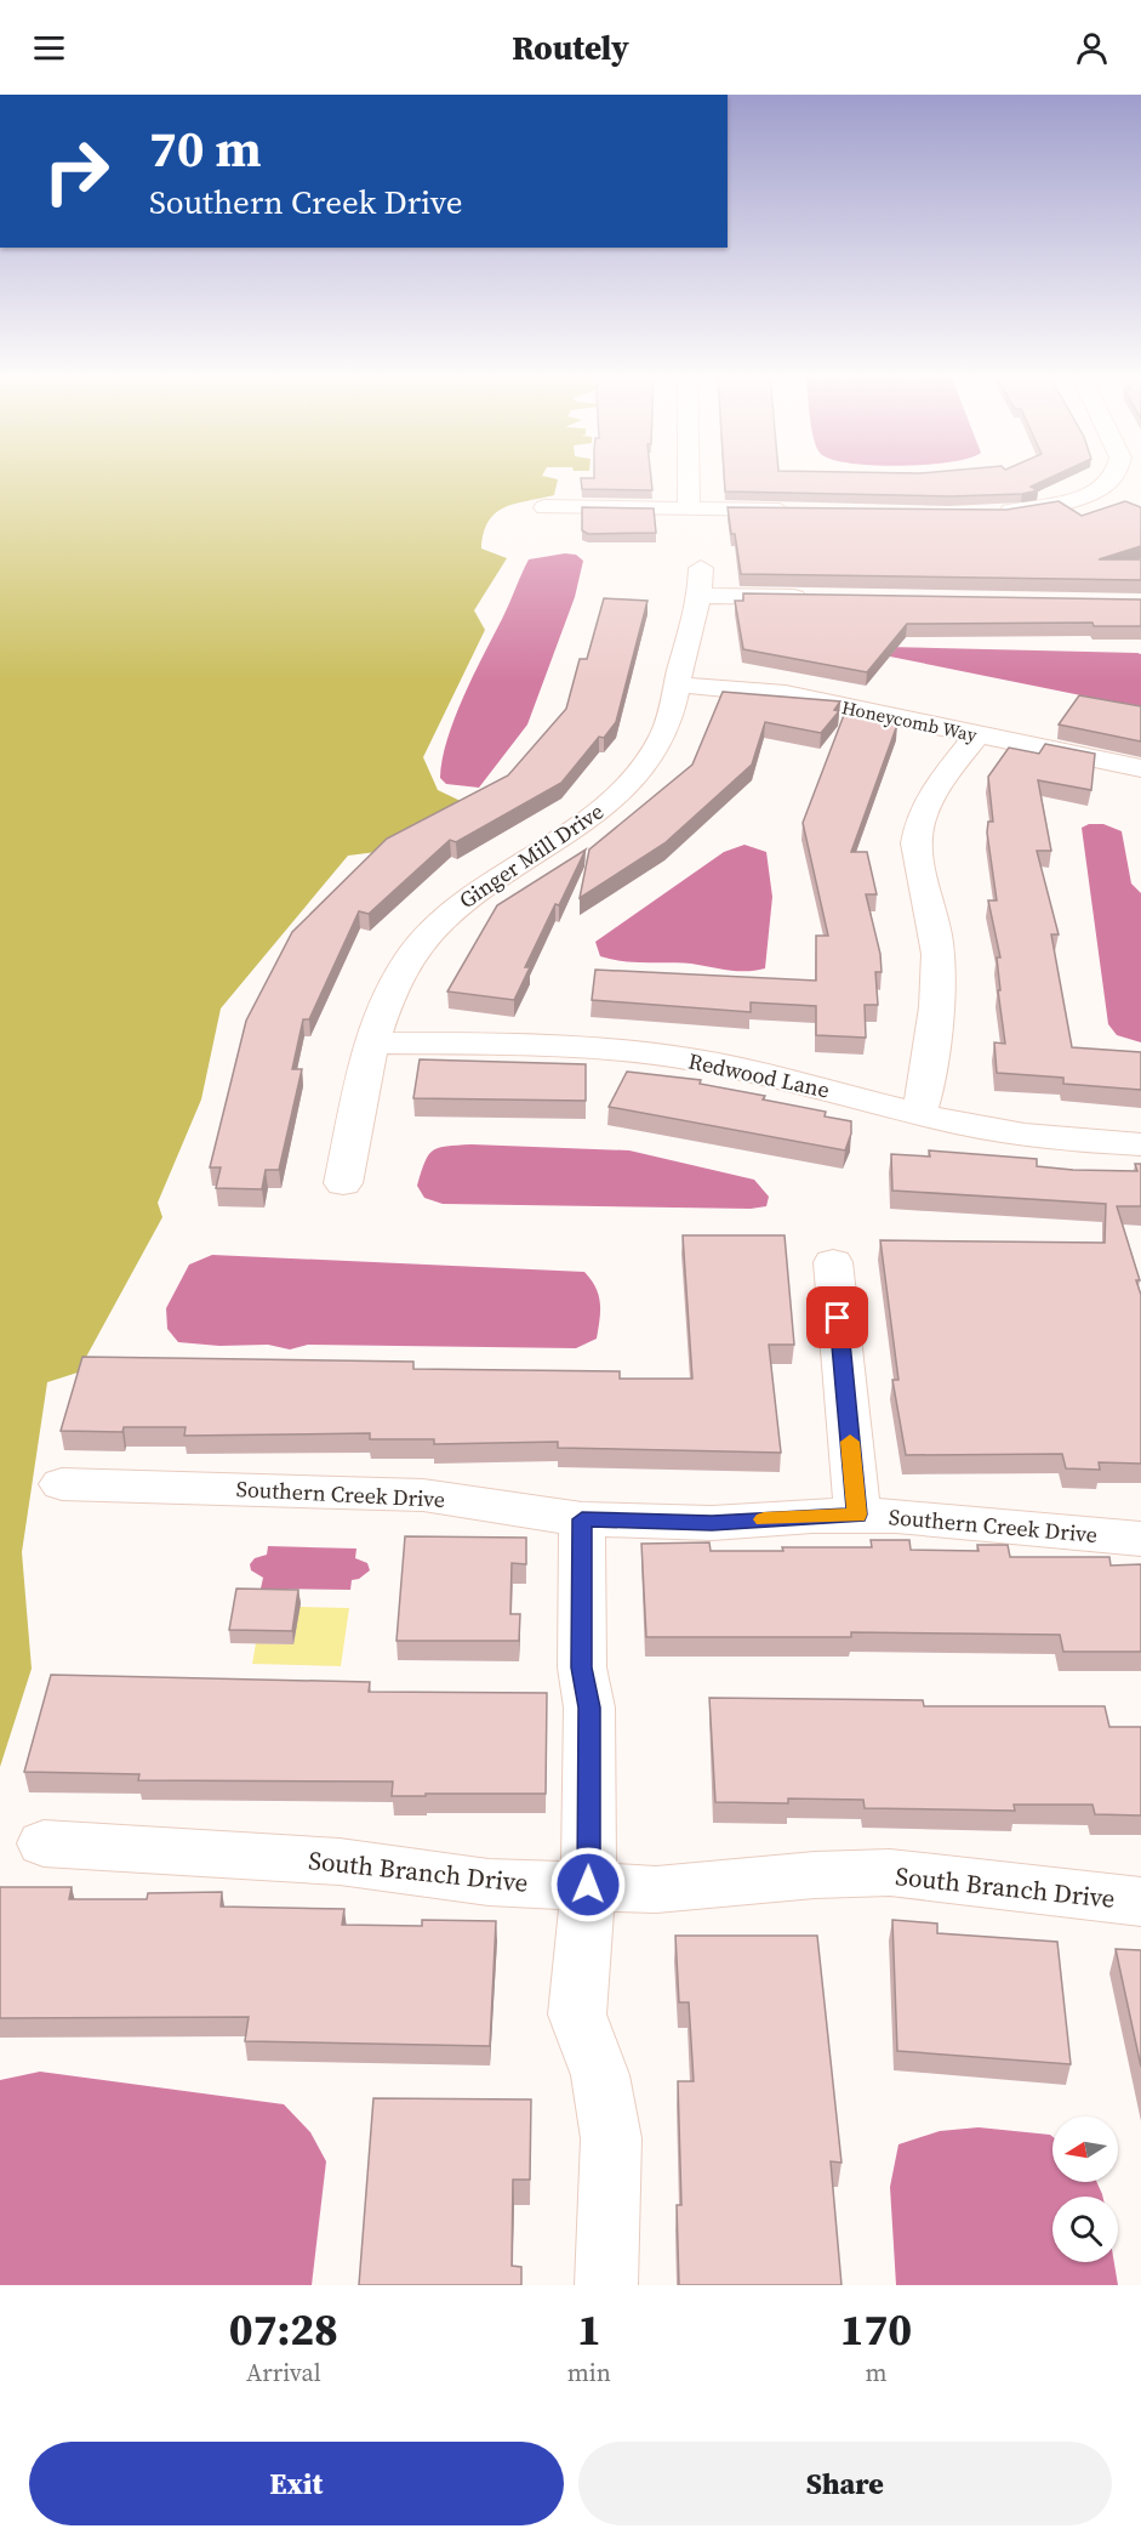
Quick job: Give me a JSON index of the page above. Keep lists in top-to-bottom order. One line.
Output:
{"streets":{"street":["Honeycomb Way","Ginger Mill Drive","Redwood Lane","Southern Creek Drive","South Branch Drive"]},"crossings":[["Honeycomb Way","Ginger Mill Drive"],["Ginger Mill Drive","Redwood Lane"]],"north":"left","page":{"header":"Routely","turn":["70 m","Southern Creek Drive"],"eta":["07:28","Arrival","1","min","170","m"],"buttons":["Exit","Share"]}}
